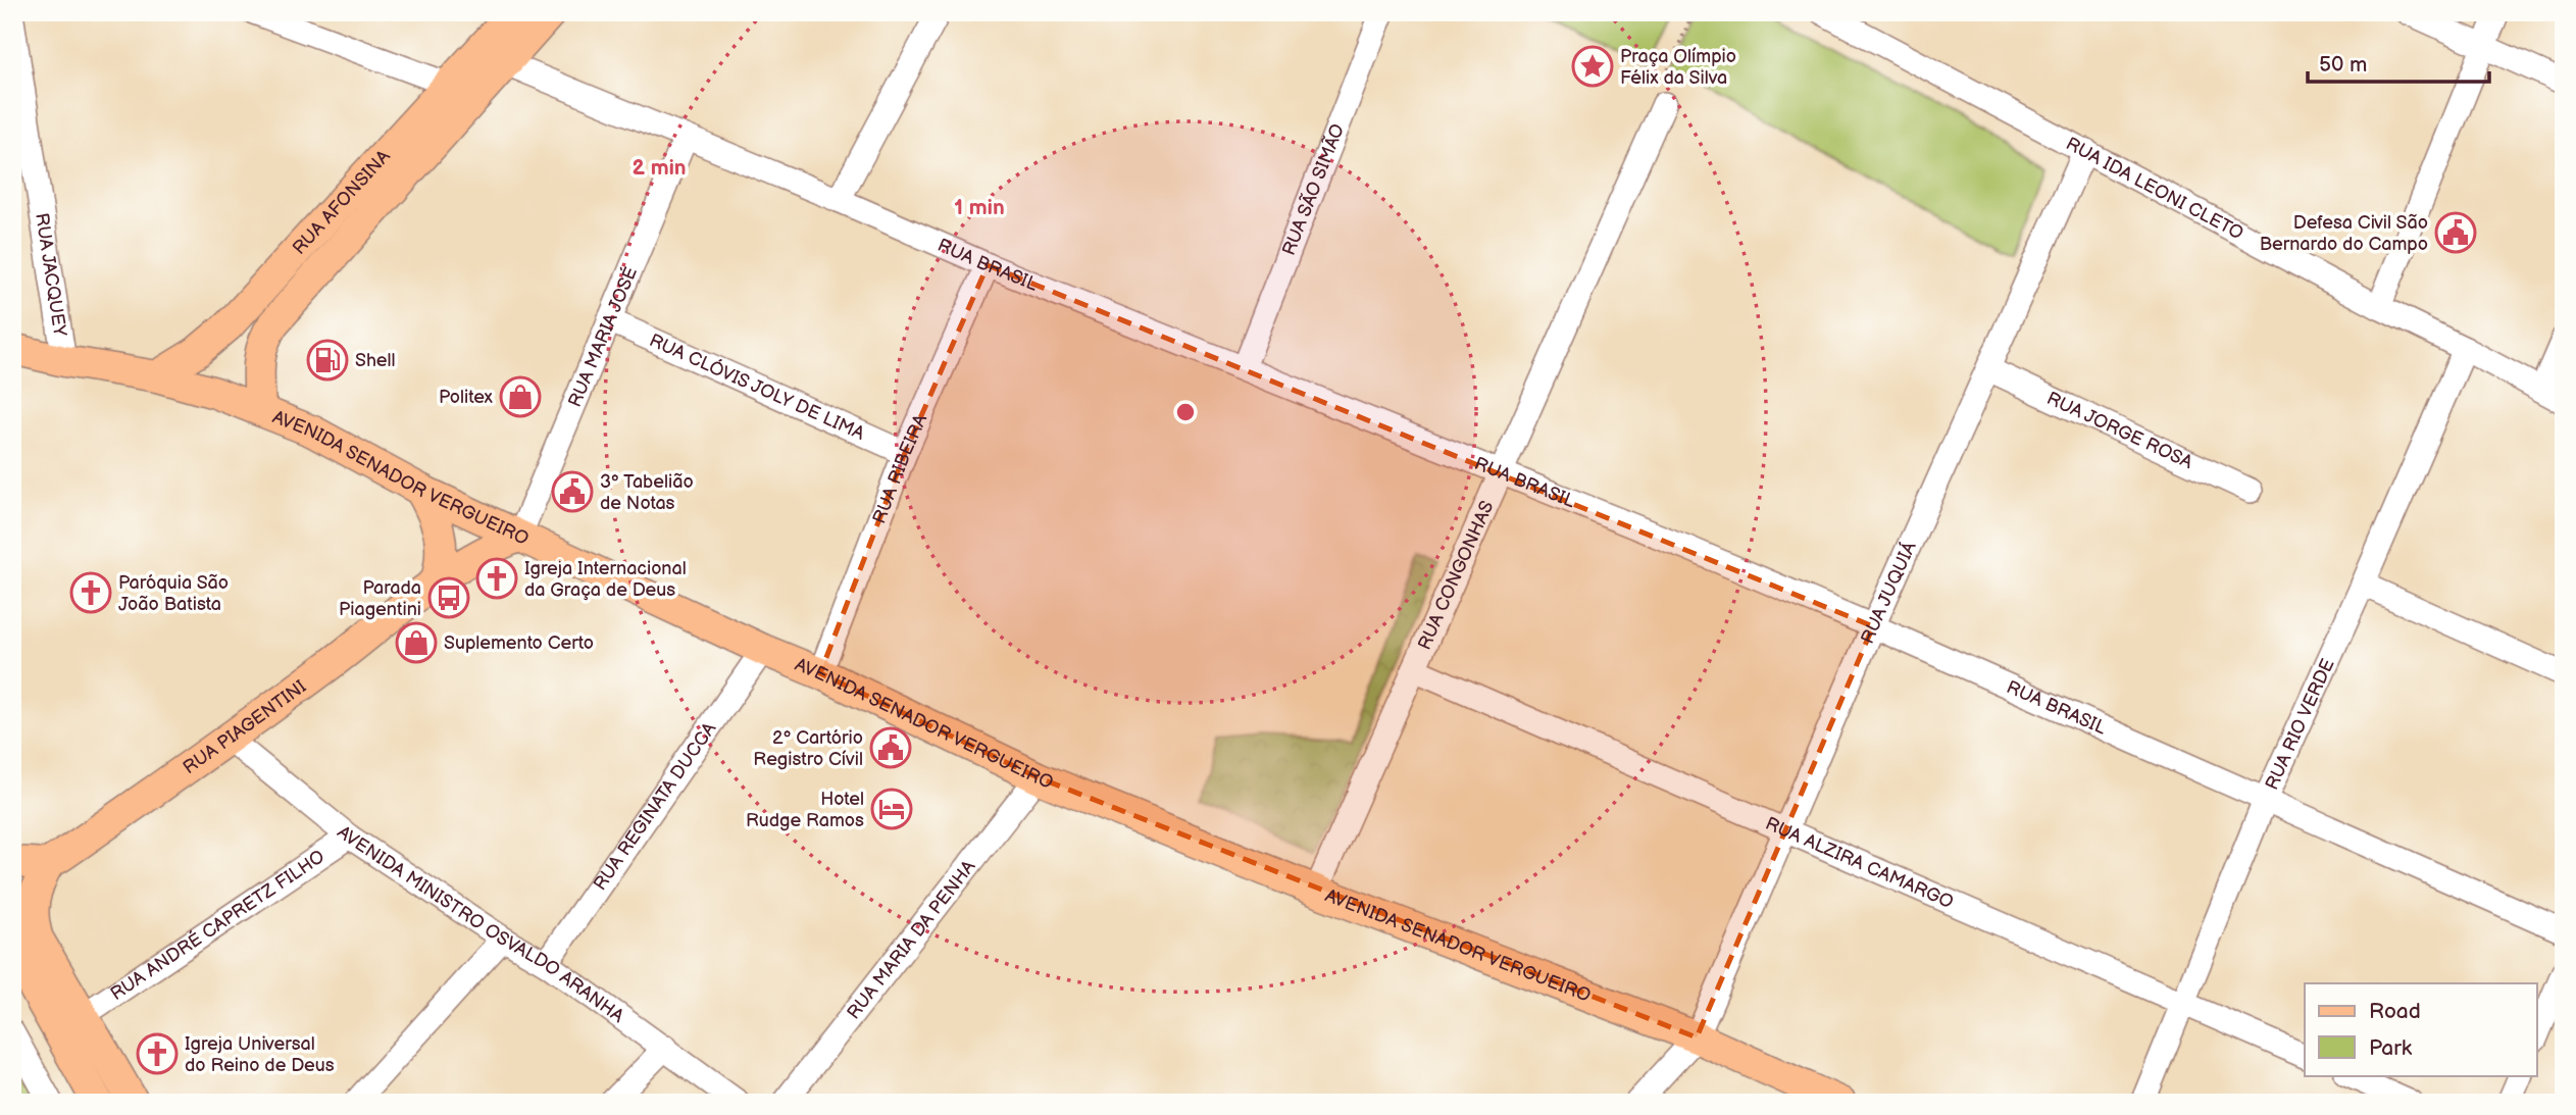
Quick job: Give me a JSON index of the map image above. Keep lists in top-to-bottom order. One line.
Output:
{"streets":{"main road":["RUA AFONSINA","AVENIDA SENADOR VERGUEIRO","RUA PIAGENTINI"],"street":["RUA IDA LEONI CLETO","RUA SÃO SIMÃO","RUA BRASIL","RUA JACQUEY","RUA MARIA JOSÉ","RUA CLÓVIS JOLY DE LIMA","RUA JORGE ROSA","RUA RIBEIRA","RUA CONGONHAS","RUA JUQUIÁ","RUA RIO VERDE","RUA REGINATA DUCCA","RUA ALZIRA CAMARGO","AVENIDA MINISTRO OSVALDO ARANHA","RUA ANDRÉ CAPRETZ FILHO","RUA MARIA DA PENHA"]},"crossings":[["RUA IDA LEONI CLETO","RUA JUQUIÁ"],["RUA IDA LEONI CLETO","RUA RIO VERDE"],["RUA SÃO SIMÃO","RUA BRASIL"],["RUA AFONSINA","RUA BRASIL"],["RUA AFONSINA","AVENIDA SENADOR VERGUEIRO"],["RUA BRASIL","RUA MARIA JOSÉ"],["RUA BRASIL","RUA RIBEIRA"],["RUA BRASIL","RUA CONGONHAS"],["RUA BRASIL","RUA JUQUIÁ"],["RUA BRASIL","RUA RIO VERDE"],["RUA JACQUEY","AVENIDA SENADOR VERGUEIRO"],["RUA MARIA JOSÉ","RUA CLÓVIS JOLY DE LIMA"],["RUA MARIA JOSÉ","AVENIDA SENADOR VERGUEIRO"],["RUA MARIA JOSÉ","RUA PIAGENTINI"],["RUA CLÓVIS JOLY DE LIMA","RUA RIBEIRA"],["RUA JORGE ROSA","RUA JUQUIÁ"],["RUA RIBEIRA","AVENIDA SENADOR VERGUEIRO"],["AVENIDA SENADOR VERGUEIRO","RUA CONGONHAS"],["AVENIDA SENADOR VERGUEIRO","RUA JUQUIÁ"],["AVENIDA SENADOR VERGUEIRO","RUA PIAGENTINI"],["AVENIDA SENADOR VERGUEIRO","RUA REGINATA DUCCA"],["AVENIDA SENADOR VERGUEIRO","RUA MARIA DA PENHA"],["RUA CONGONHAS","RUA ALZIRA CAMARGO"],["RUA JUQUIÁ","RUA ALZIRA CAMARGO"],["RUA RIO VERDE","RUA ALZIRA CAMARGO"],["RUA PIAGENTINI","AVENIDA MINISTRO OSVALDO ARANHA"],["RUA REGINATA DUCCA","AVENIDA MINISTRO OSVALDO ARANHA"],["AVENIDA MINISTRO OSVALDO ARANHA","RUA ANDRÉ CAPRETZ FILHO"]],"places":{"place":["Praça Olímpio Félix da Silva"],"public building":["Defesa Civil São Bernardo do Campo","3º Tabelião de Notas","2º Cartório Registro Cívil"],"fuel station":["Shell"],"shop":["Politex","Suplemento Certo"],"church":["Igreja Internacional da Graça de Deus","Paróquia São João Batista","Igreja Universal do Reino de Deus"],"bus stop":["Parada Piagentini"],"hotel":["Hotel Rudge Ramos"]},"legend":["Road","Park"],"scale_bar":"50 m","rings":["2 min","1 min"]}
